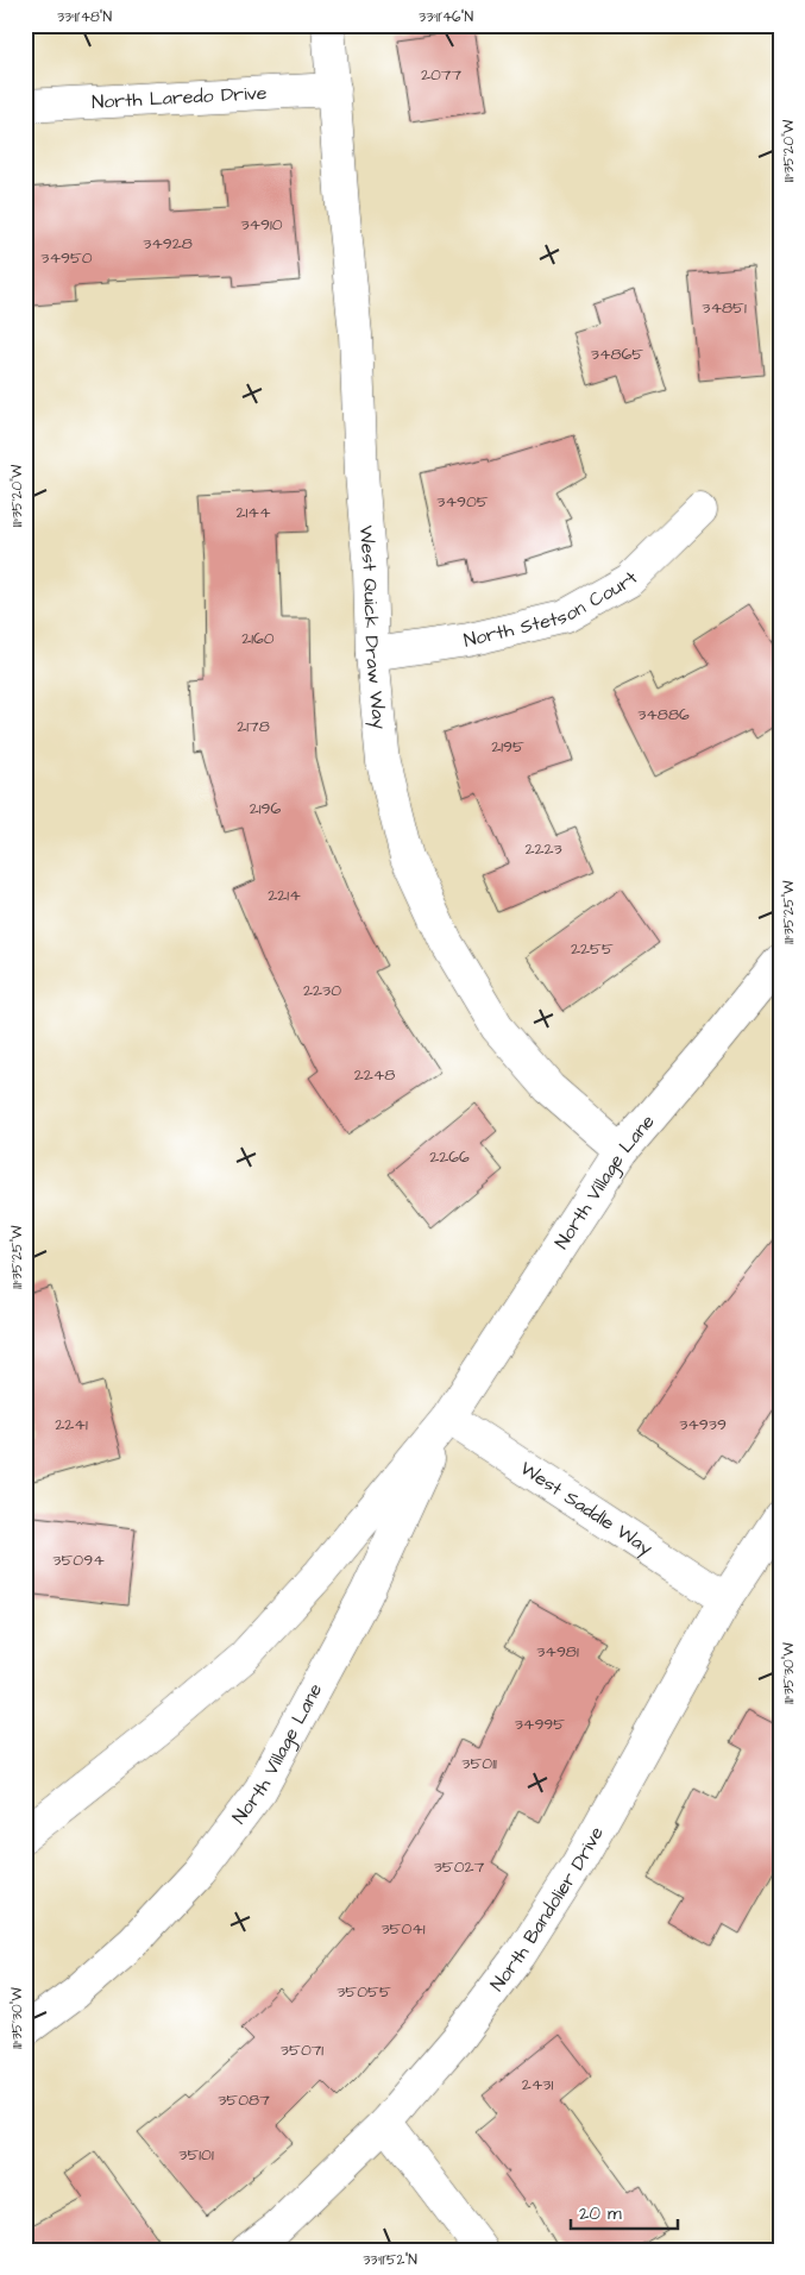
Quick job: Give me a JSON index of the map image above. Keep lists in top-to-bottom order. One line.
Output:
{"streets":{"street":["North Laredo Drive","North Stetson Court","West Quick Draw Way","North Village Lane","West Saddle Way","North Bandolier Drive"]},"crossings":[["North Laredo Drive","West Quick Draw Way"],["North Stetson Court","West Quick Draw Way"],["West Quick Draw Way","North Village Lane"],["North Village Lane","West Saddle Way"],["West Saddle Way","North Bandolier Drive"]],"house_numbers":["2077","34910","34928","34950","34851","34865","34905","2144","2160","34886","2178","2195","2196","2223","2214","2255","2230","2248","2266","2241","34939","35094","34981","34995","35011","35027","35041","35055","35071","2431","35087","35101"],"scale_bar":"20 m","coordinates":["33°11'48\"N","33°11'46\"N","111°35'20\"W","111°35'25\"W","111°35'30\"W","33°11'52\"N"]}
